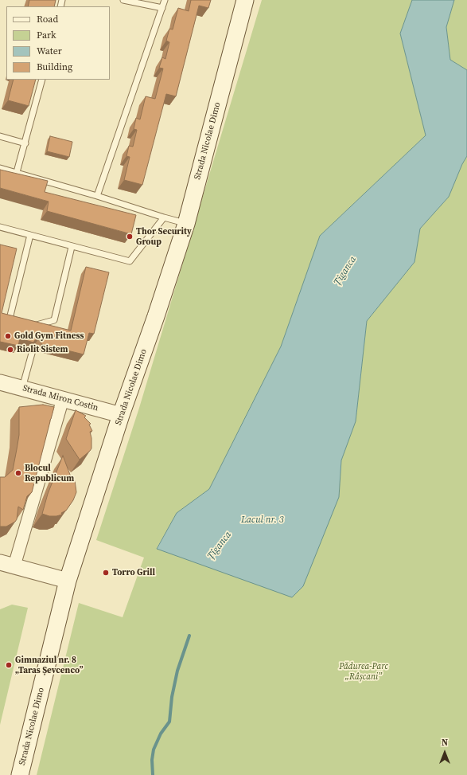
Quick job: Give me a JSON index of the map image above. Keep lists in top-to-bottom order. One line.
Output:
{"streets":{"main road":["Strada Nicolae Dimo"],"street":["Strada Miron Costin"]},"crossings":[["Strada Nicolae Dimo","Strada Miron Costin"]],"water":["Țîganca","Lacul nr. 3"],"parks":["Pădurea-Parc „Râșcani”"],"places":["Thor Security Group","Gold Gym Fitness","Riolit Sistem","Blocul Republicum","Torro Grill","Gimnaziul nr. 8 „Taras Șevcenco”"],"legend":["Road","Park","Water","Building"],"north":"top"}
